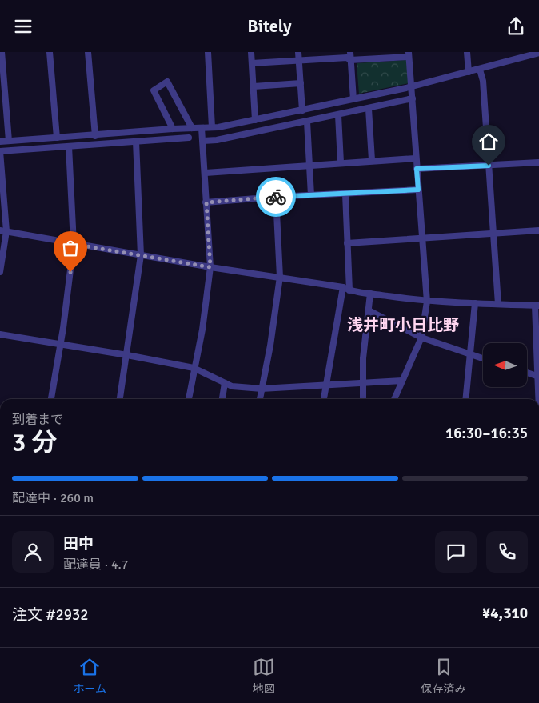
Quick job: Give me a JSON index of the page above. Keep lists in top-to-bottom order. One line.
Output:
{"districts":["浅井町小日比野"],"north":"left","page":{"header":"Bitely","heading":["3 分","到着まで","16:30–16:35"],"panel":["田中","配達員 · 4.7","注文 #2932","¥4,310"],"bar":"配達中 · 260 m","tabs":["ホーム","地図","保存済み"]}}
